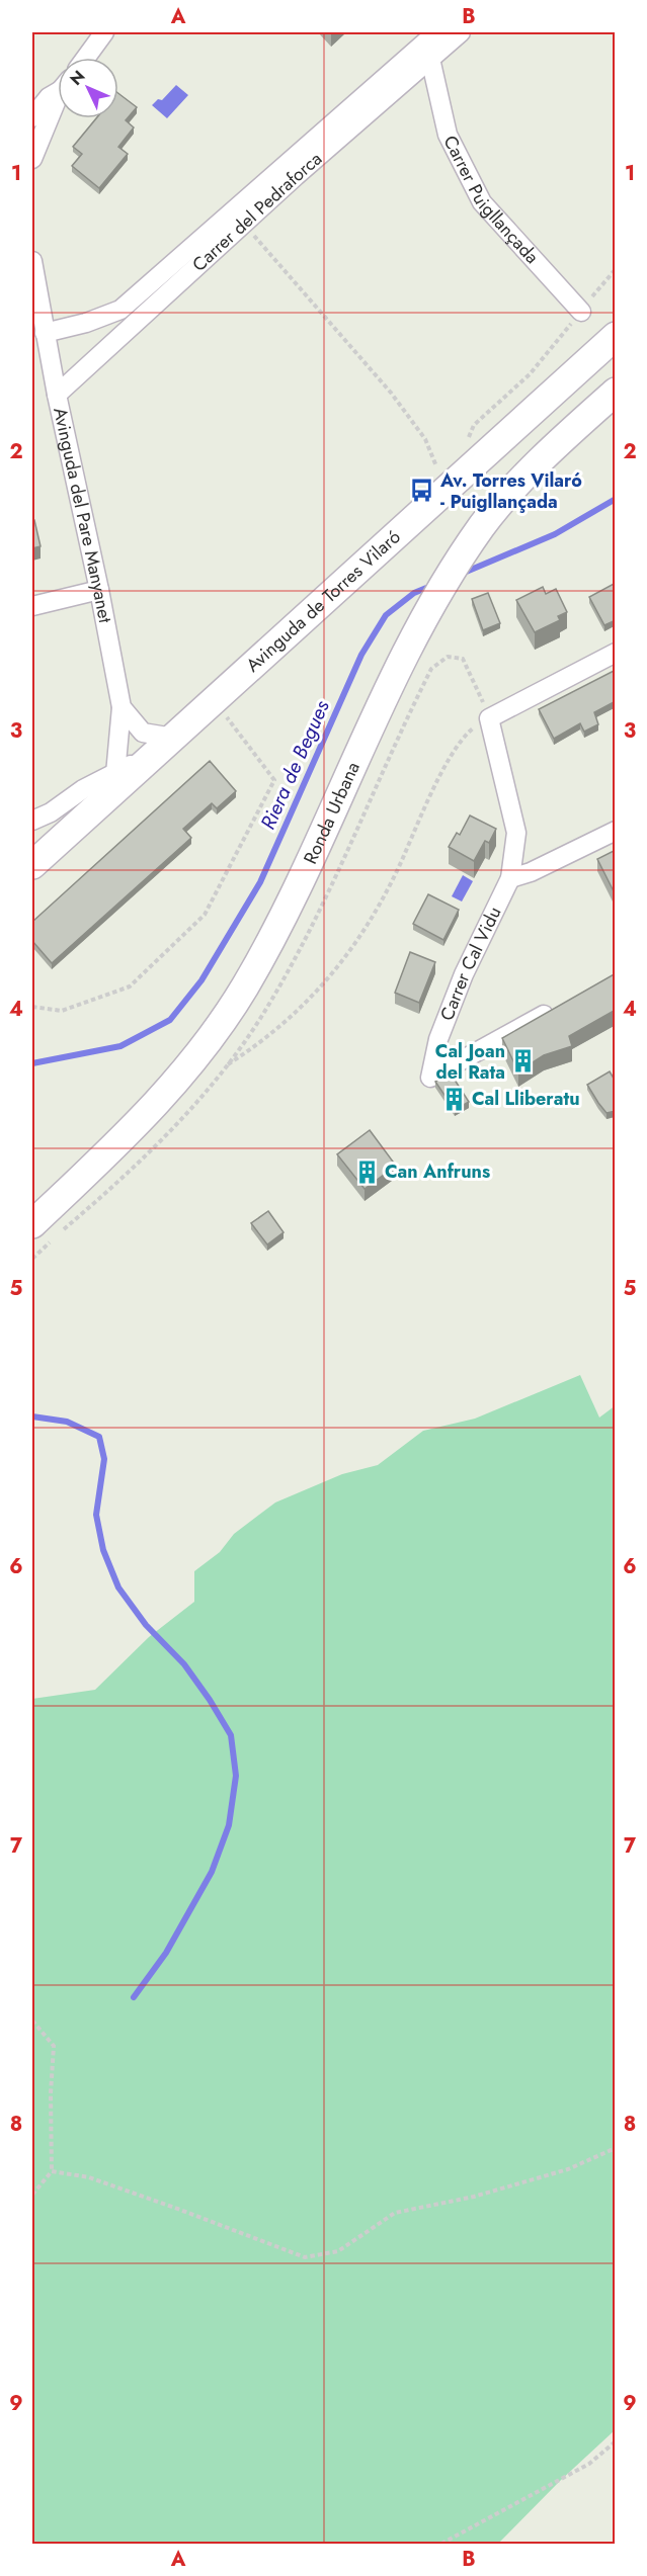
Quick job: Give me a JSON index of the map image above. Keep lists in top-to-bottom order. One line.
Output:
{"streets":{"main road":["Avinguda de Torres Vilaró","Ronda Urbana"],"street":["Carrer Puigllançada","Carrer del Pedraforca","Avinguda del Pare Manyanet","Carrer Cal Vidu"]},"crossings":[["Carrer Puigllançada","Carrer del Pedraforca"],["Carrer del Pedraforca","Avinguda del Pare Manyanet"],["Avinguda del Pare Manyanet","Avinguda de Torres Vilaró"]],"water":["Riera de Begues"],"places":{"bus stop":["Av. Torres Vilaró - Puigllançada"],"building":["Cal Joan del Rata","Cal Lliberatu","Can Anfruns"]},"north":"top left","grid":{"columns":["A","B"],"rows":["1","2","3","4","5","6","7","8","9"]}}
